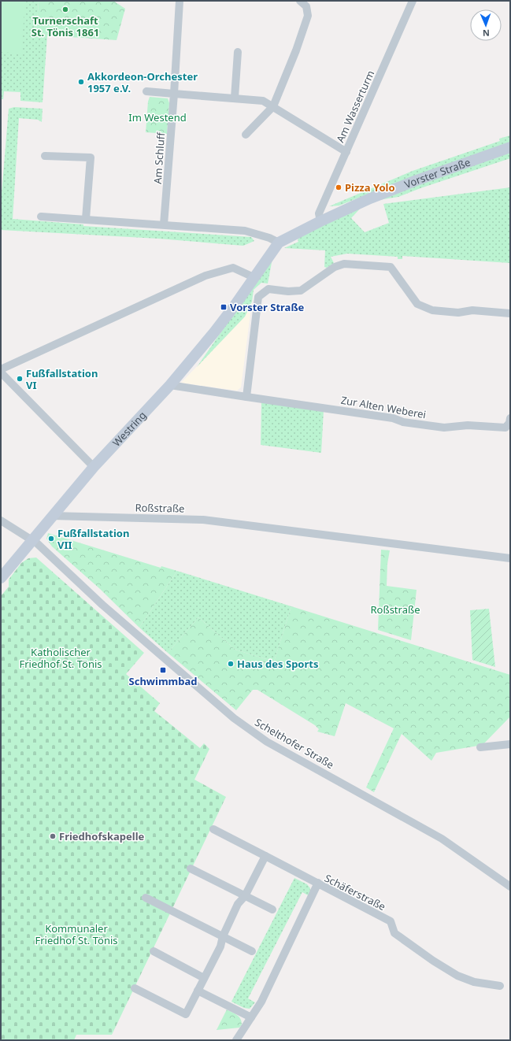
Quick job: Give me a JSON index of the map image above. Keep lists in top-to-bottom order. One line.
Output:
{"streets":{"street":["Am Wasserturm","Am Schluff","Vorster Straße","Zur Alten Weberei","Westring","Roßstraße","Schelthofer Straße","Schäferstraße"]},"crossings":[["Am Wasserturm","Vorster Straße"],["Vorster Straße","Westring"],["Zur Alten Weberei","Westring"],["Westring","Roßstraße"],["Westring","Schelthofer Straße"]],"parks":["Im Westend","Roßstraße","Katholischer Friedhof St. Tönis","Kommunaler Friedhof St. Tönis"],"places":{"other":["Turnerschaft St. Tönis 1861","Akkordeon-Orchester 1957 e.V.","Pizza Yolo","Fußfallstation VI","Fußfallstation VII","Haus des Sports","Friedhofskapelle"],"transit":["Vorster Straße","Schwimmbad"]},"north":"bottom"}
